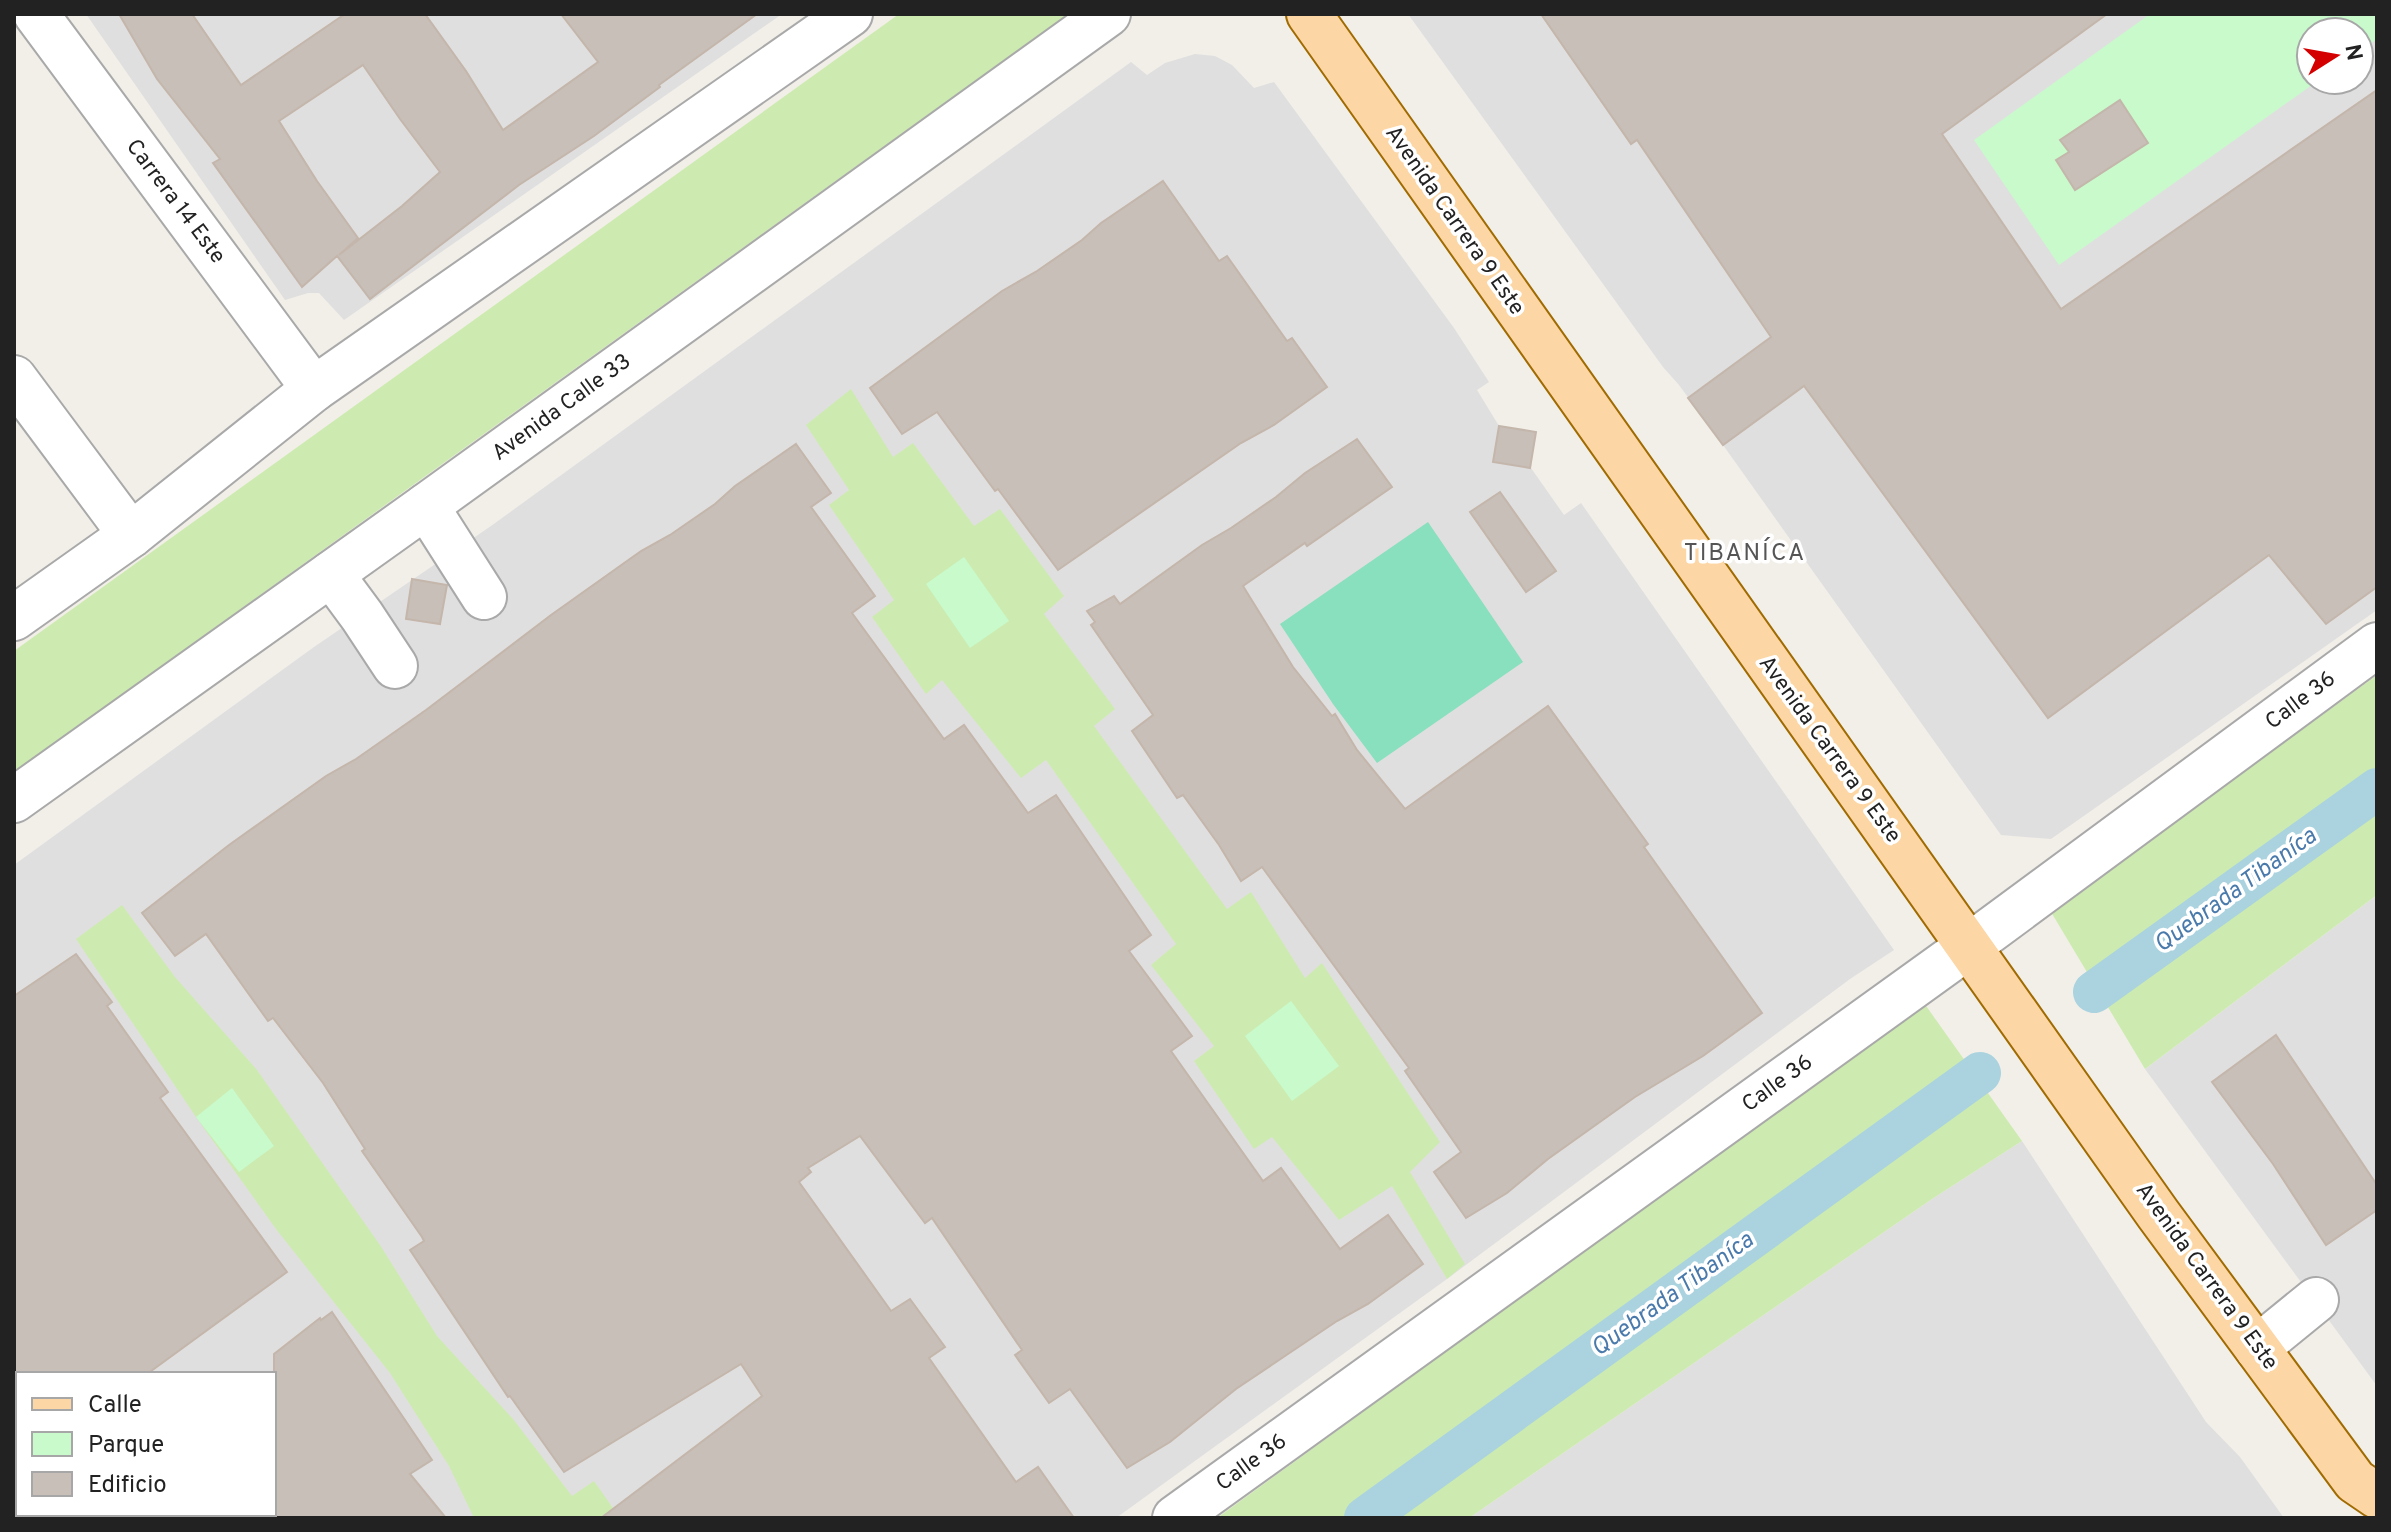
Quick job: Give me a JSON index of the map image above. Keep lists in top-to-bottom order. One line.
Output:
{"streets":{"main road":["Avenida Carrera 9 Este"],"street":["Carrera 14 Este","Avenida Calle 33","Calle 36"]},"crossings":[["Avenida Carrera 9 Este","Calle 36"]],"districts":["TIBANÍCA"],"water":["Quebrada Tibaníca"],"legend":["Calle","Parque","Edificio"],"north":"right"}
